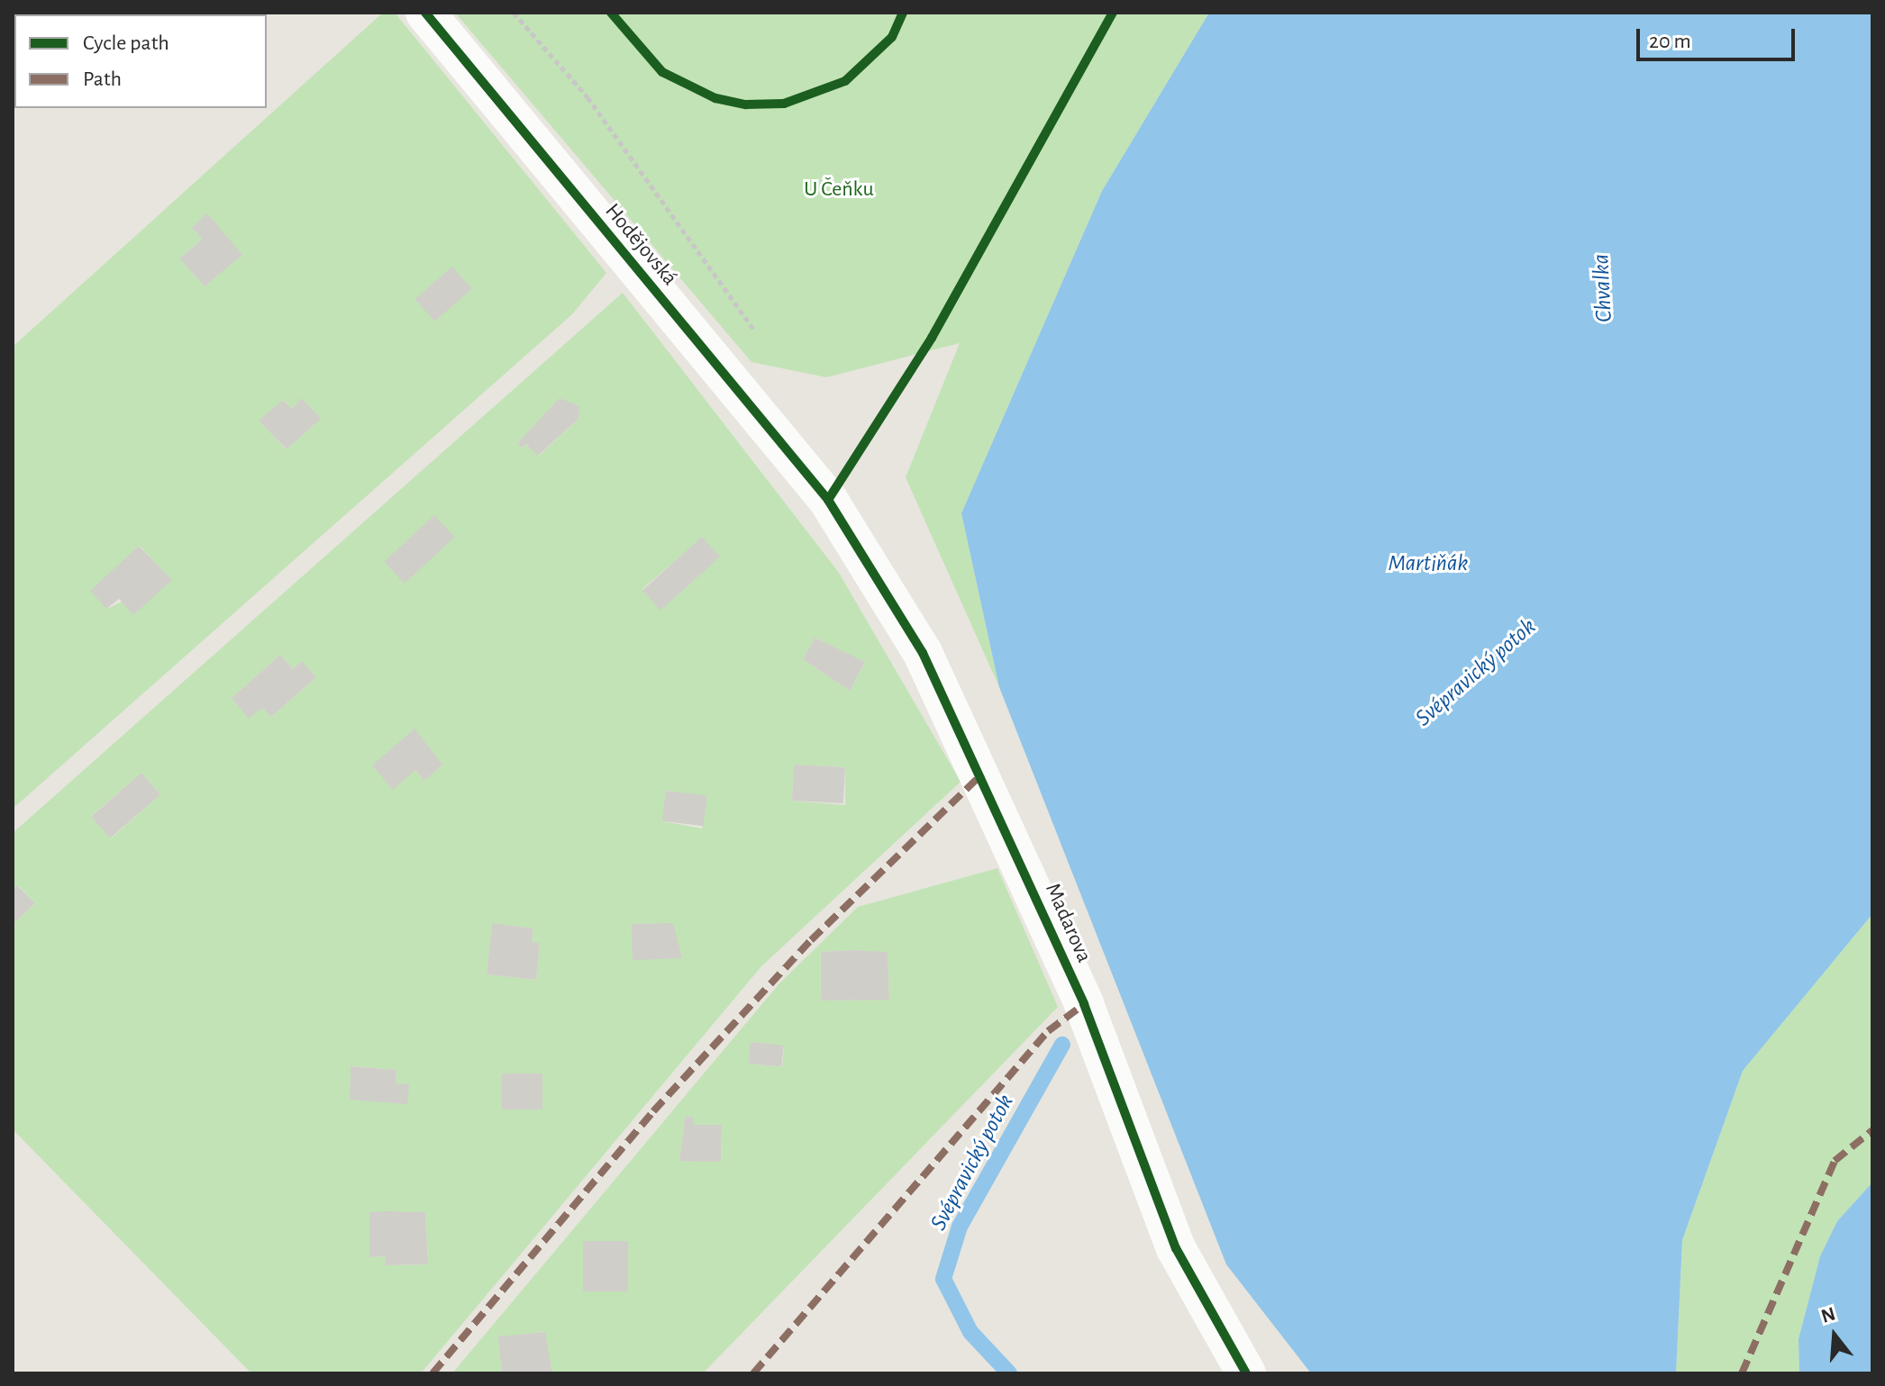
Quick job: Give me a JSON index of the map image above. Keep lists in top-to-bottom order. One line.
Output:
{"streets":{"street":["Hodějovská","Madarova"]},"crossings":[["Hodějovská","Madarova"]],"water":["Chvalka","Martiňák","Svépravický potok"],"parks":["U Čeňku"],"legend":["Cycle path","Path"],"scale_bar":"20 m","north":"top"}
